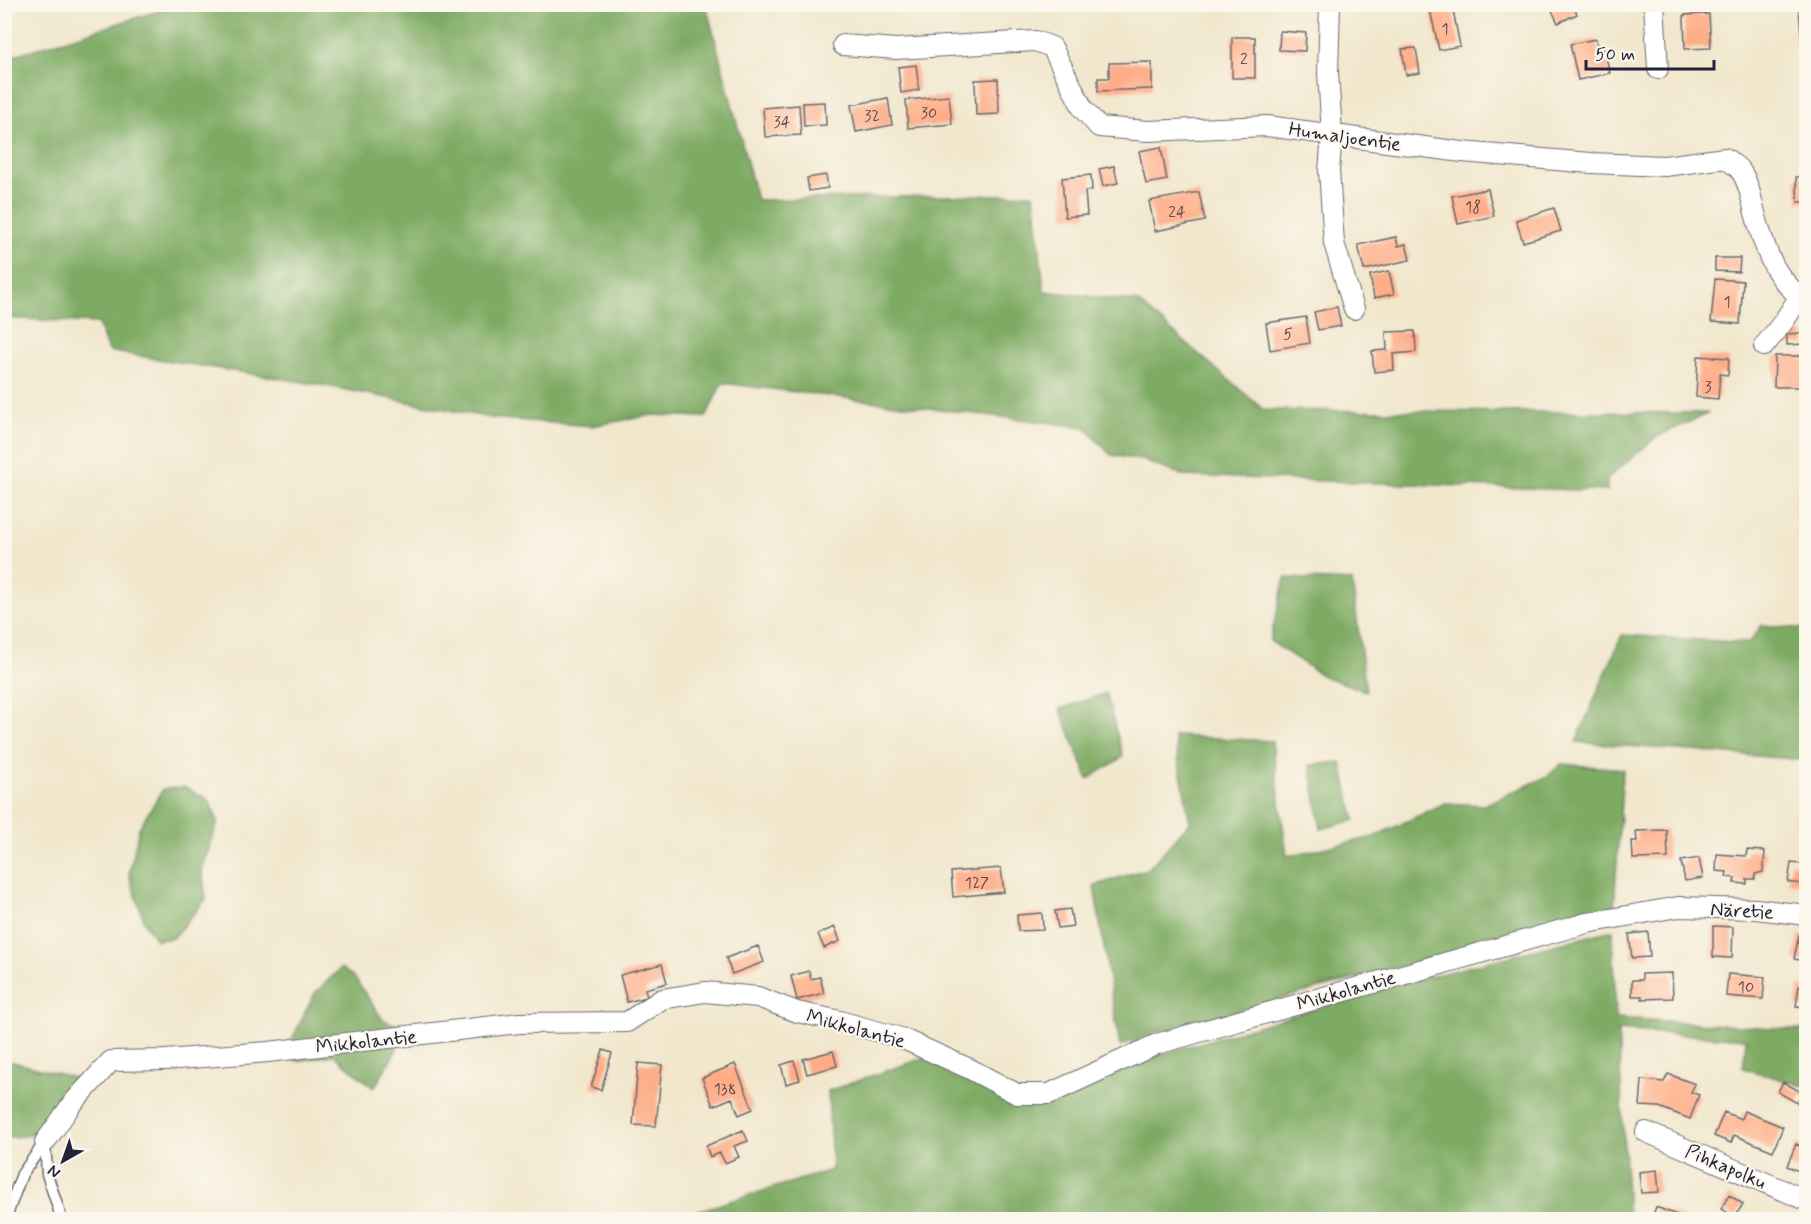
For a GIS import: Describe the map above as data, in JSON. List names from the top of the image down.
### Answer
{
  "streets": {
    "street": [
      "Humaljoentie",
      "Näretie",
      "Mikkolantie",
      "Pihkapolku"
    ]
  },
  "crossings": [
    ["Näretie", "Mikkolantie"]
  ],
  "house_numbers": [
    "1",
    "2",
    "30",
    "32",
    "34",
    "18",
    "24",
    "1",
    "5",
    "3",
    "127",
    "10",
    "138"
  ],
  "scale_bar": "50 m",
  "north": "bottom left"
}
